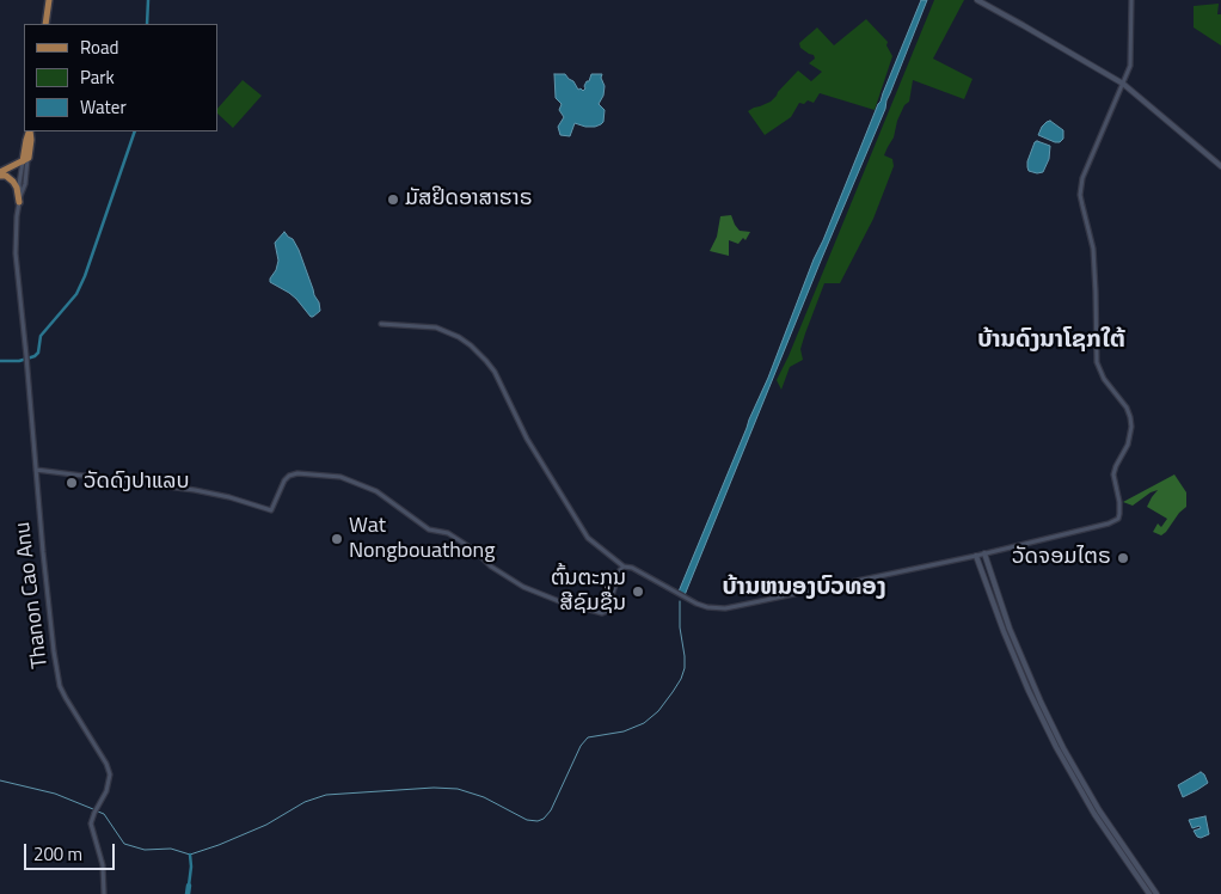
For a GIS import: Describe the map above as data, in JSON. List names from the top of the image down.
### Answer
{
  "streets": {
    "street": ["Thanon Cao Anu"]
  },
  "districts": ["ບ້ານດົງນາໂຊກໃຕ້", "ບ້ານຫນອງບົວທອງ"],
  "places": [
    "ມັສຢິດອາສາຮາຣ",
    "ວັດດົງປາແລບ",
    "Wat Nongbouathong",
    "ວັດຈອມໄຕຣ",
    "ຕົ້ນຕະກູນ ສີຊົມຊື່ນ"
  ],
  "legend": ["Road", "Park", "Water"],
  "scale_bar": "200 m"
}
